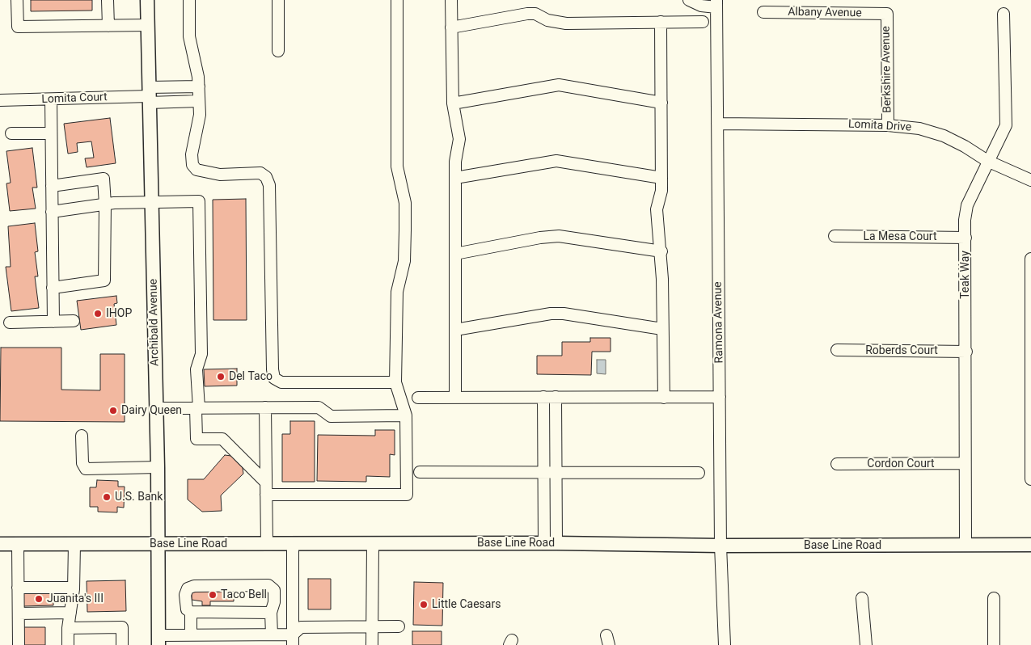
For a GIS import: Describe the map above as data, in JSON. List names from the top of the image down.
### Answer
{
  "streets": {
    "main road": ["Archibald Avenue", "Base Line Road"],
    "street": [
      "Albany Avenue",
      "Berkshire Avenue",
      "Lomita Court",
      "Lomita Drive",
      "La Mesa Court",
      "Teak Way",
      "Ramona Avenue",
      "Roberds Court",
      "Cordon Court"
    ]
  },
  "crossings": [
    ["Albany Avenue", "Berkshire Avenue"],
    ["Berkshire Avenue", "Lomita Drive"],
    ["Lomita Court", "Archibald Avenue"],
    ["Lomita Drive", "Teak Way"],
    ["Lomita Drive", "Ramona Avenue"],
    ["La Mesa Court", "Teak Way"],
    ["Teak Way", "Roberds Court"],
    ["Teak Way", "Cordon Court"],
    ["Teak Way", "Base Line Road"],
    ["Archibald Avenue", "Base Line Road"],
    ["Ramona Avenue", "Base Line Road"]
  ],
  "places": [
    "IHOP",
    "Del Taco",
    "Dairy Queen",
    "U.S. Bank",
    "Taco Bell",
    "Juanita's III",
    "Little Caesars"
  ]
}
